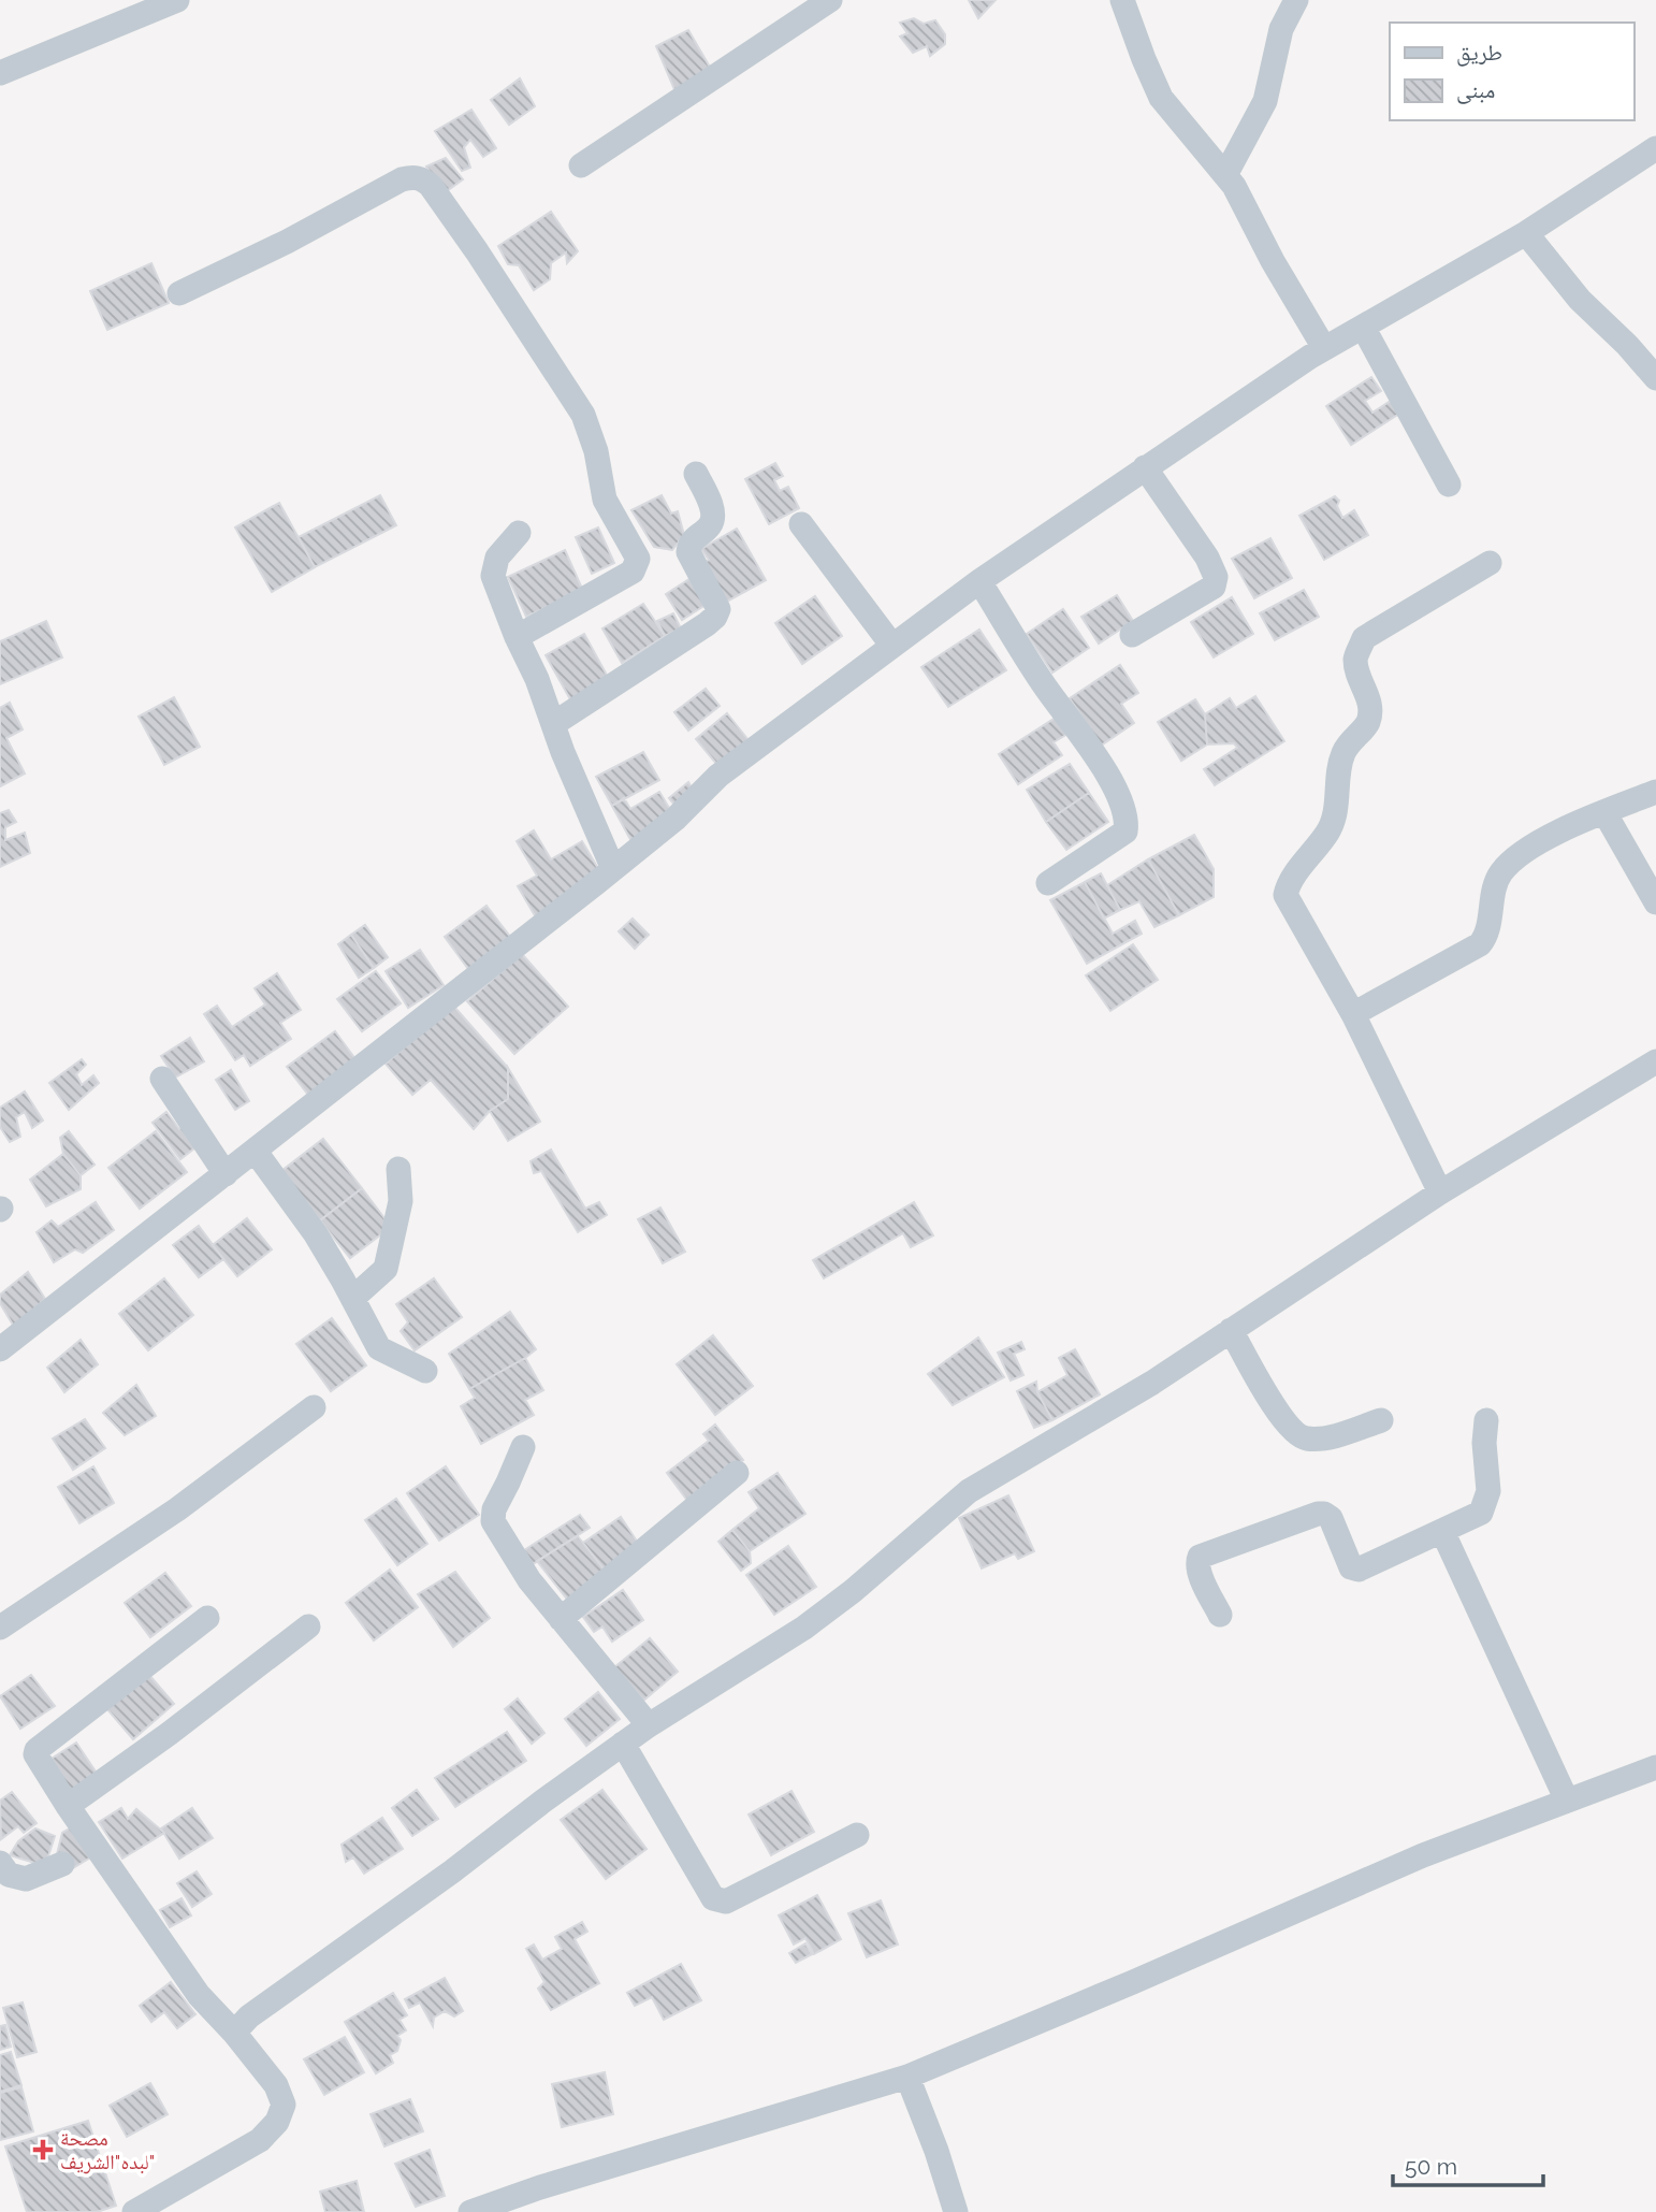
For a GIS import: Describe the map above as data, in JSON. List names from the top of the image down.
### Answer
{
  "places": {
    "health": ["مصحة لبده\"الشريف\""]
  },
  "legend": ["طريق", "مبنى"],
  "scale_bar": "50 m"
}
